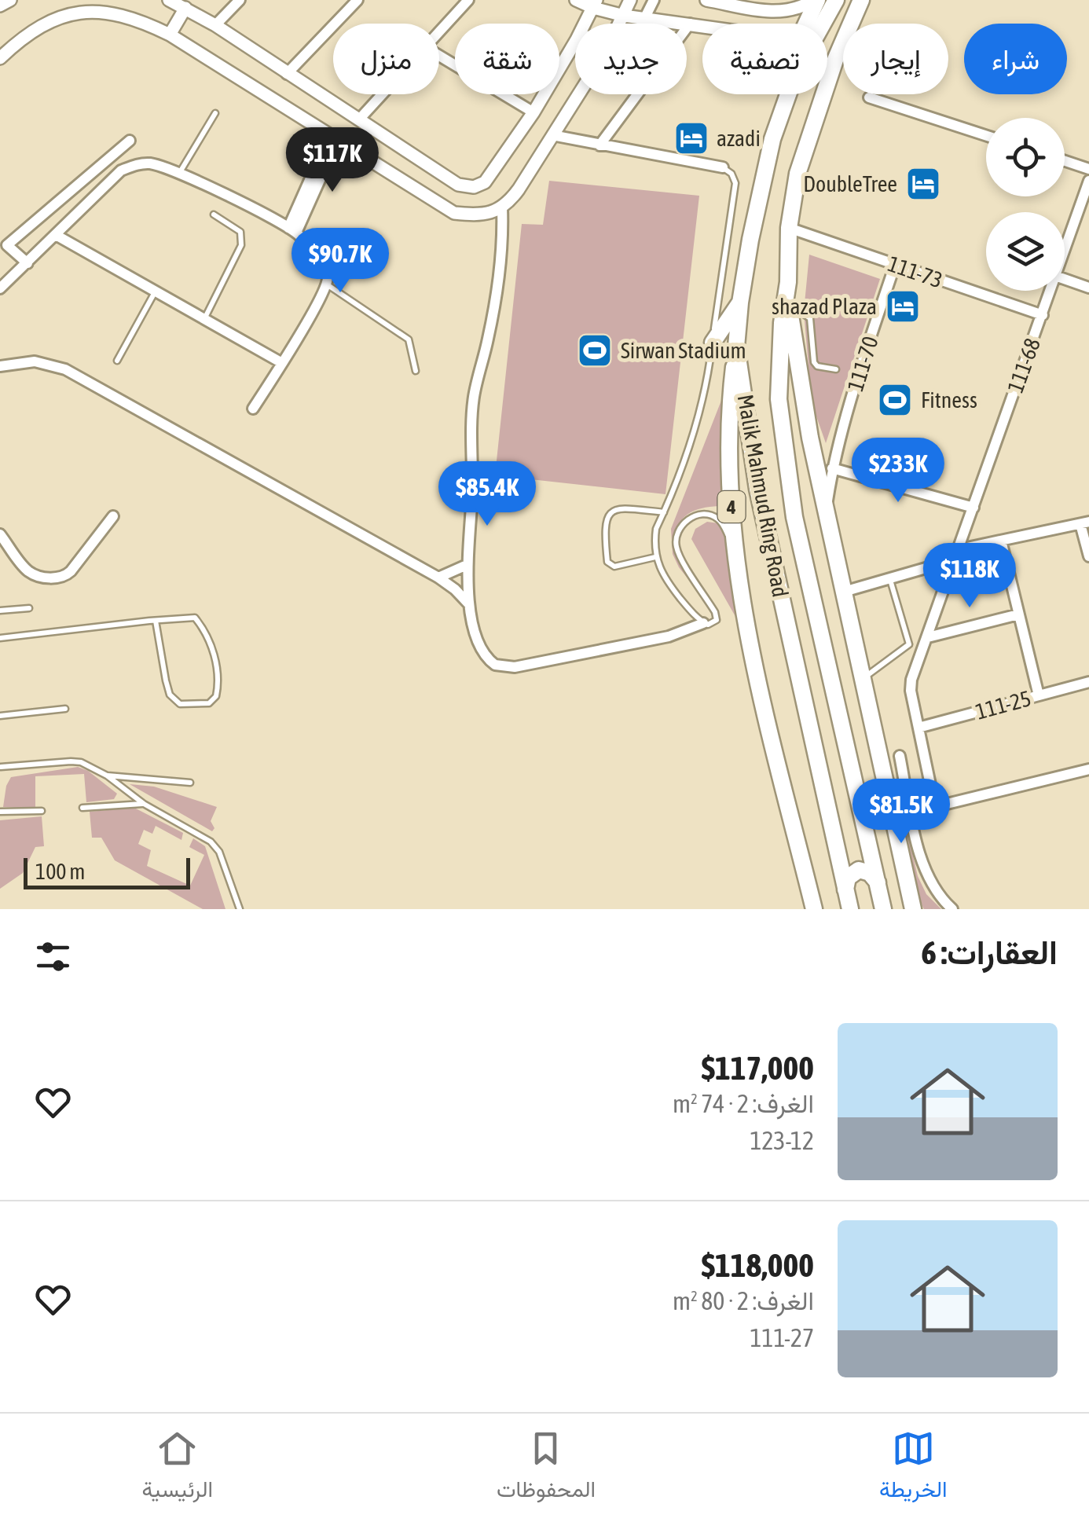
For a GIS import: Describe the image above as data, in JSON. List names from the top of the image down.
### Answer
{
  "streets": {
    "main road": ["Malik Mahmud Ring Road", "4"],
    "street": [
      "111-73",
      "111-70",
      "111-68",
      "111-25"
    ]
  },
  "crossings": [
    ["111-73", "111-70"],
    ["111-73", "111-68"],
    ["111-73", "Malik Mahmud Ring Road"],
    ["111-68", "111-25"],
    ["Malik Mahmud Ring Road", "4"]
  ],
  "places": {
    "hotel": ["azadi", "DoubleTree", "shazad Plaza"],
    "sports": ["Sirwan Stadium", "Fitness"]
  },
  "scale_bar": "100 m",
  "page": {
    "chip": [
      "شراء",
      "إيجار",
      "تصفية",
      "جديد",
      "شقة",
      "منزل"
    ],
    "price": [
      "$117K",
      "$90.7K",
      "$233K",
      "$85.4K",
      "$118K",
      "$81.5K"
    ],
    "scale": "100 m",
    "heading": "العقارات: 6",
    "list": [
      {
        "name": "$117,000",
        "note": "الغرف: 2 · 74 m² · 123-12"
      },
      {
        "name": "$118,000",
        "note": "الغرف: 2 · 80 m² · 111-27"
      }
    ],
    "tabs": ["الخريطة", "المحفوظات", "الرئيسية"]
  }
}
